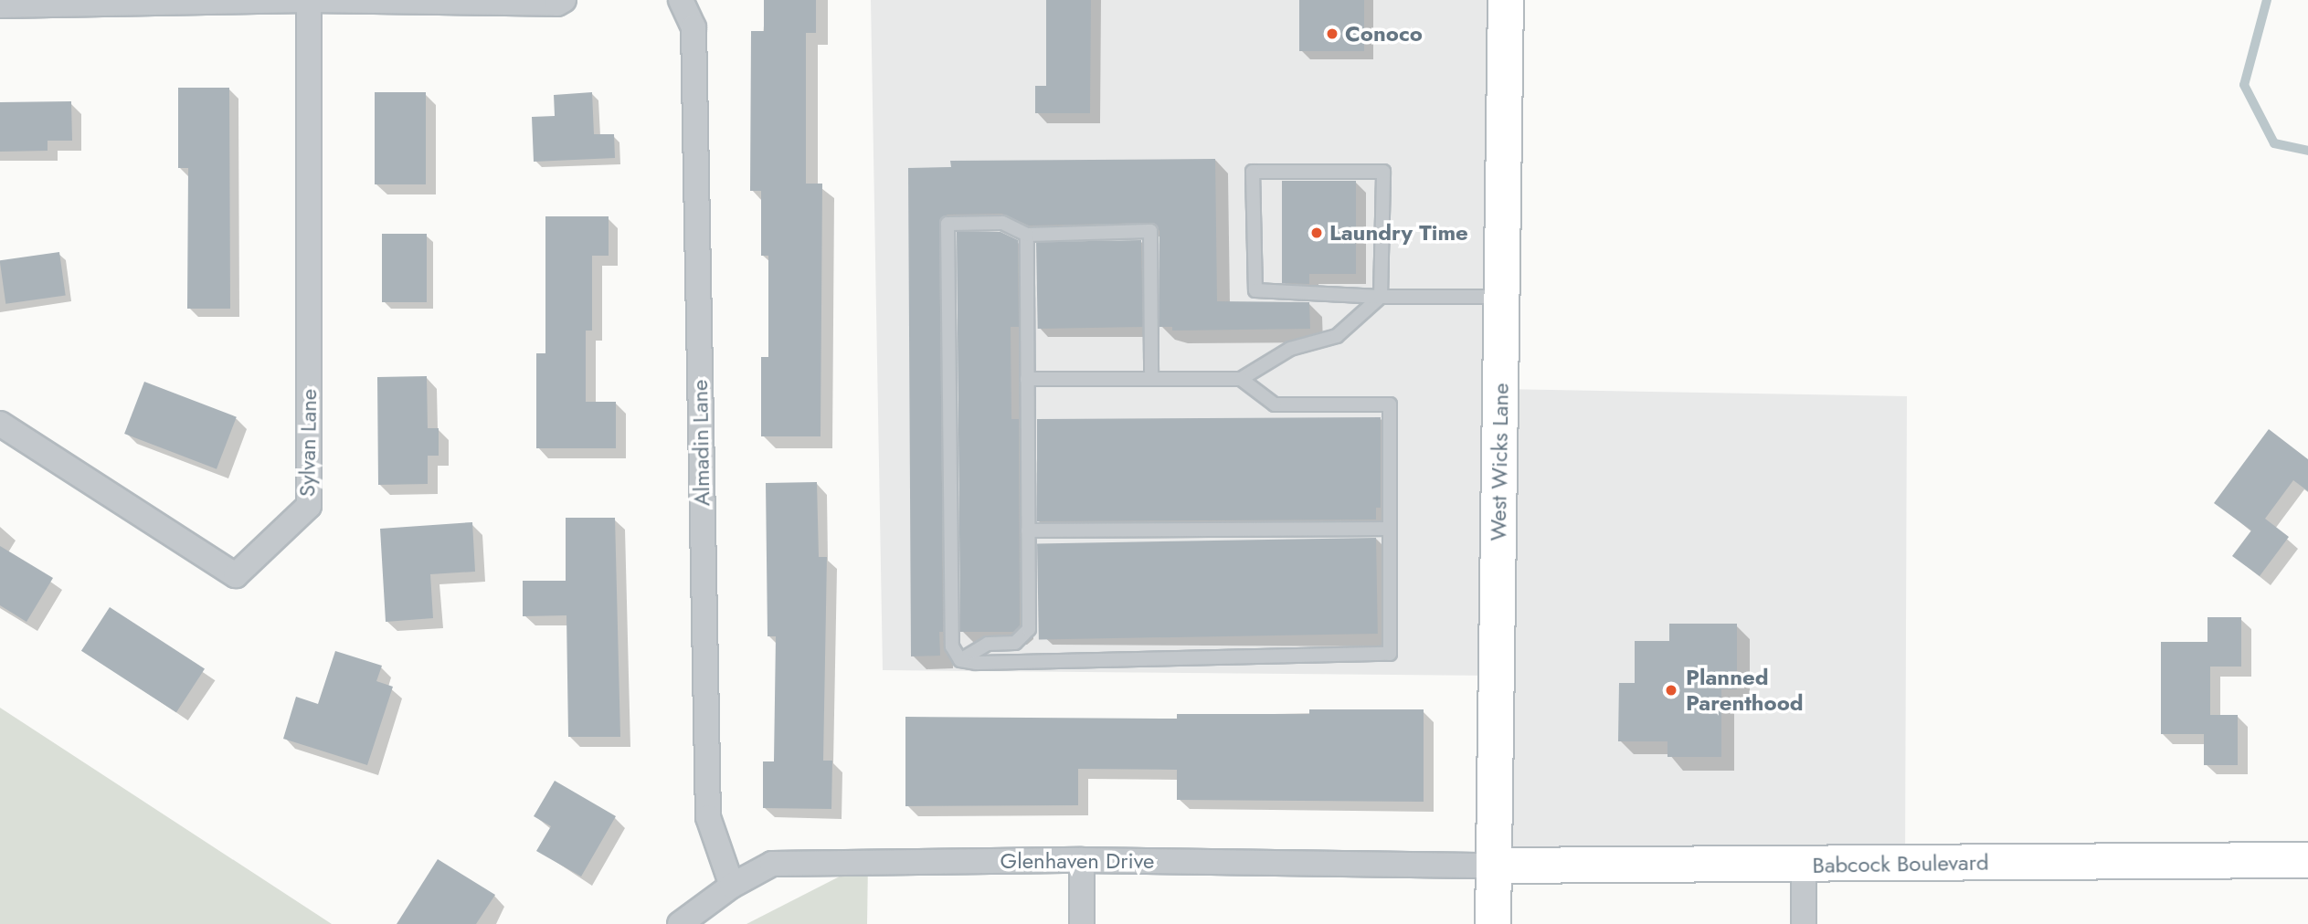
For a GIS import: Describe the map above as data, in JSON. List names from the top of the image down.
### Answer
{
  "streets": {
    "main road": ["West Wicks Lane", "Babcock Boulevard"],
    "street": ["Sylvan Lane", "Almadin Lane", "Glenhaven Drive"]
  },
  "crossings": [
    ["Almadin Lane", "Glenhaven Drive"],
    ["West Wicks Lane", "Glenhaven Drive"],
    ["West Wicks Lane", "Babcock Boulevard"],
    ["Glenhaven Drive", "Babcock Boulevard"]
  ],
  "places": ["Conoco", "Laundry Time", "Planned Parenthood"]
}
